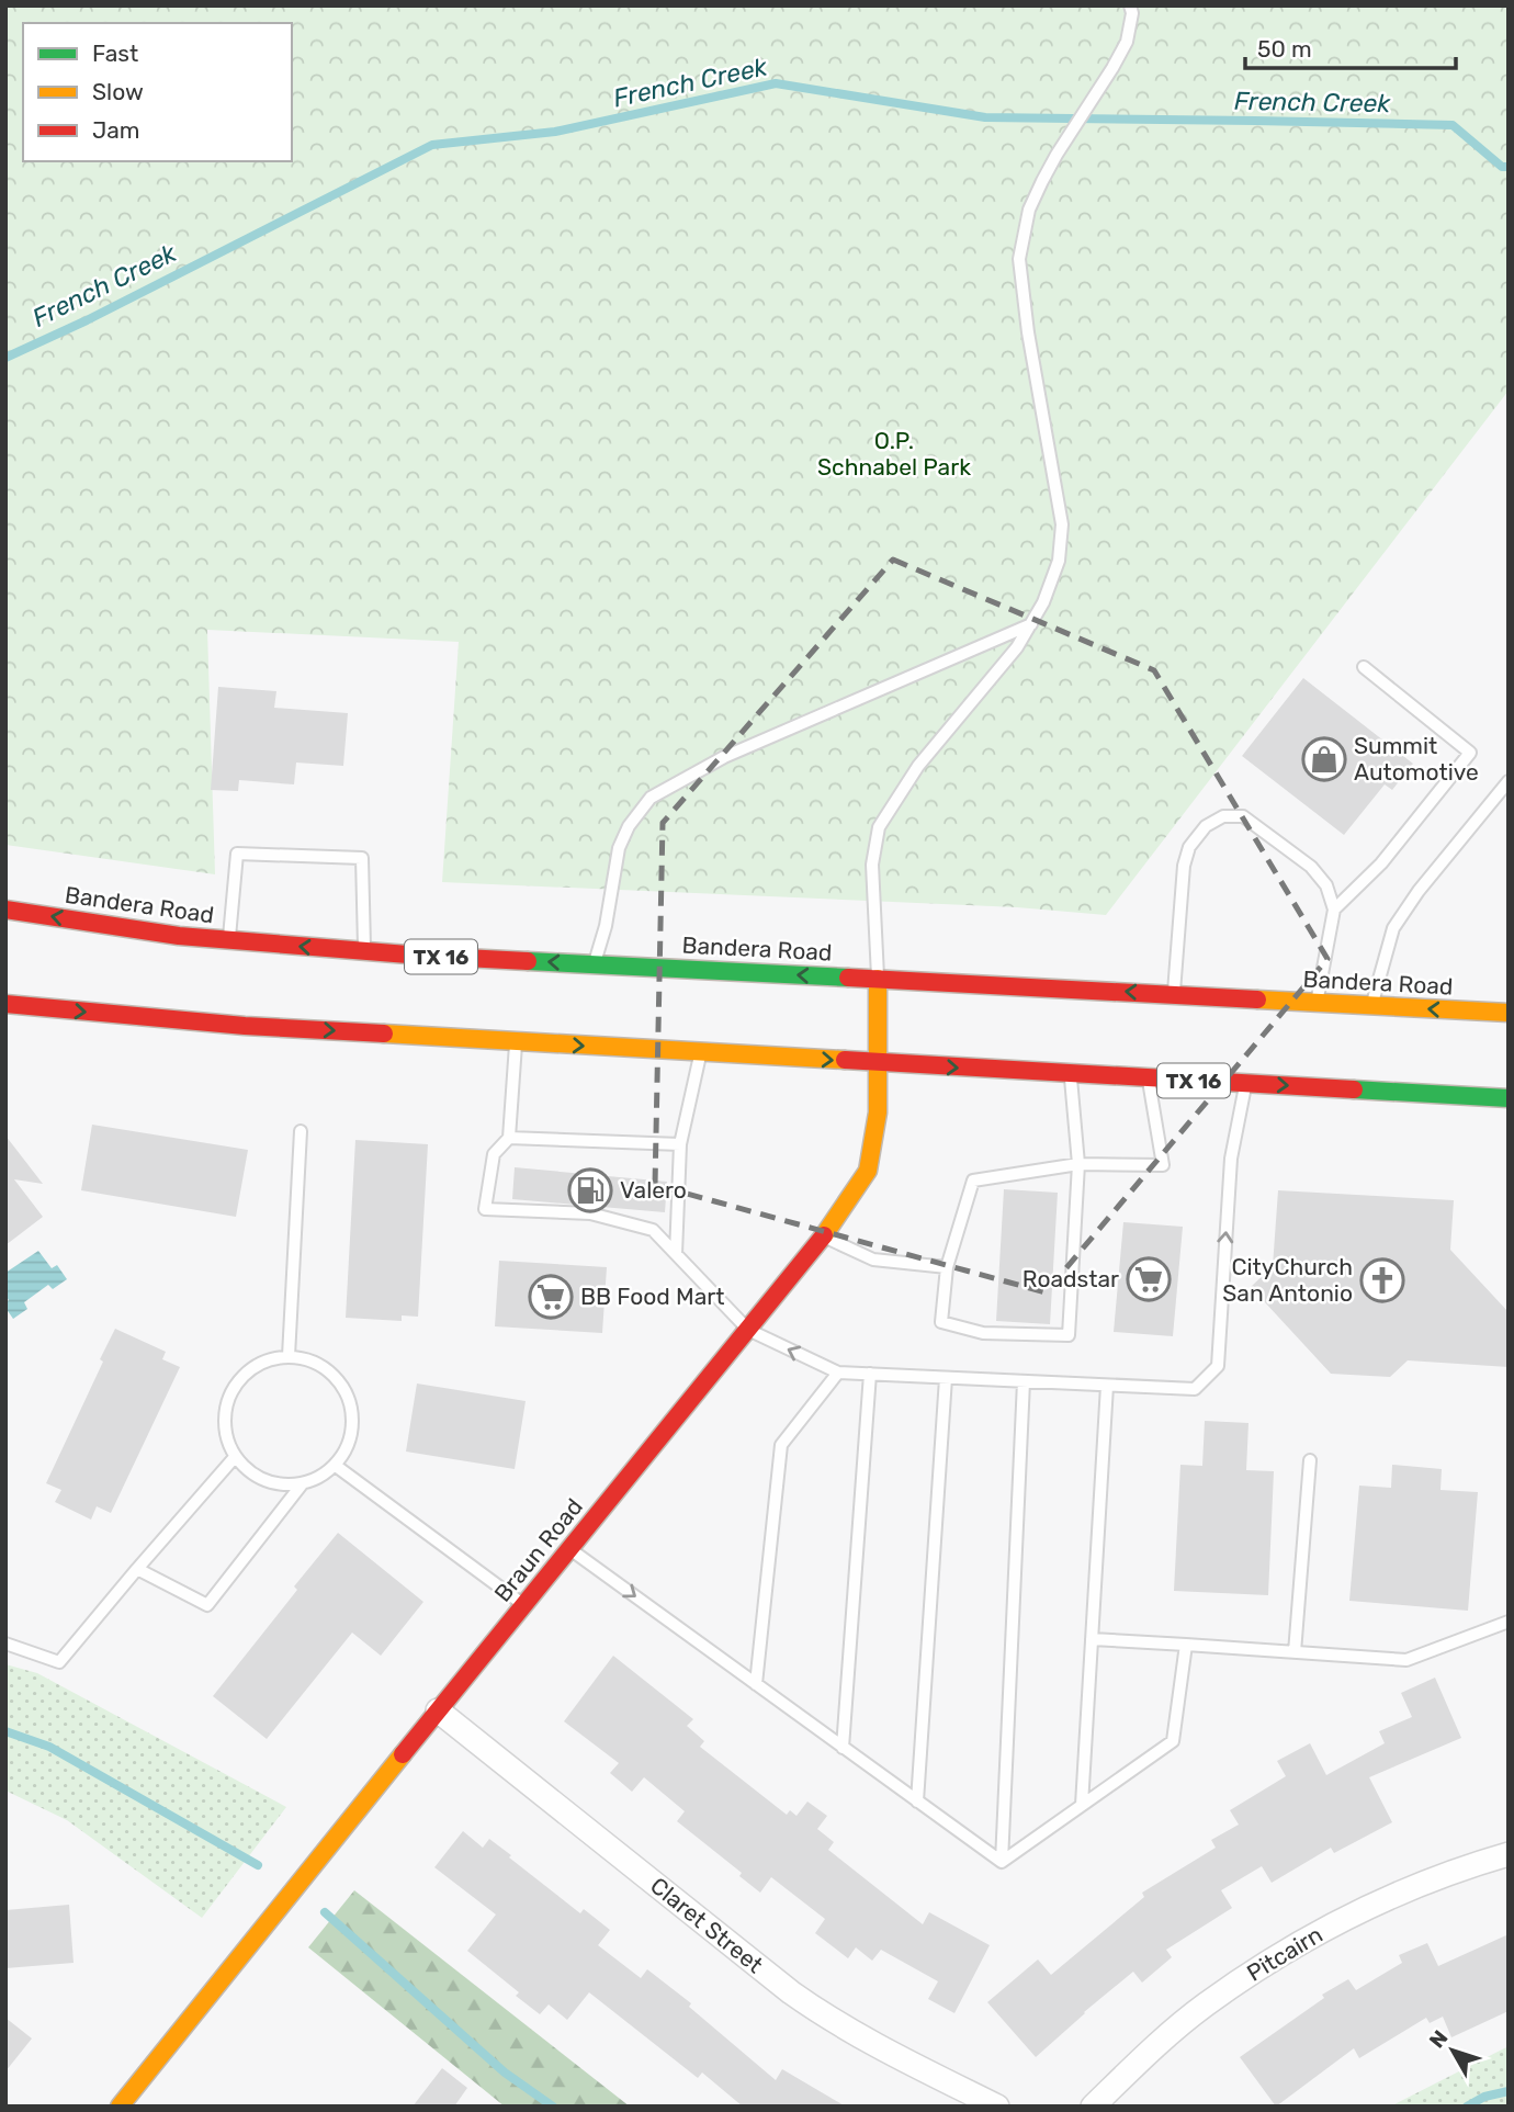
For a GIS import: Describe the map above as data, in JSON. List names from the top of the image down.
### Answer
{
  "streets": {
    "main road": ["Bandera Road", "TX 16", "Braun Road"],
    "street": ["Claret Street", "Pitcairn"]
  },
  "crossings": [
    ["Bandera Road", "Braun Road"],
    ["TX 16", "Braun Road"],
    ["Braun Road", "Claret Street"]
  ],
  "water": ["French Creek"],
  "parks": ["O.P. Schnabel Park"],
  "places": {
    "shop": ["Summit Automotive"],
    "fuel station": ["Valero"],
    "supermarket": ["Roadstar", "BB Food Mart"],
    "church": ["CityChurch San Antonio"]
  },
  "legend": ["Fast", "Slow", "Jam"],
  "scale_bar": "50 m",
  "north": "top left"
}
